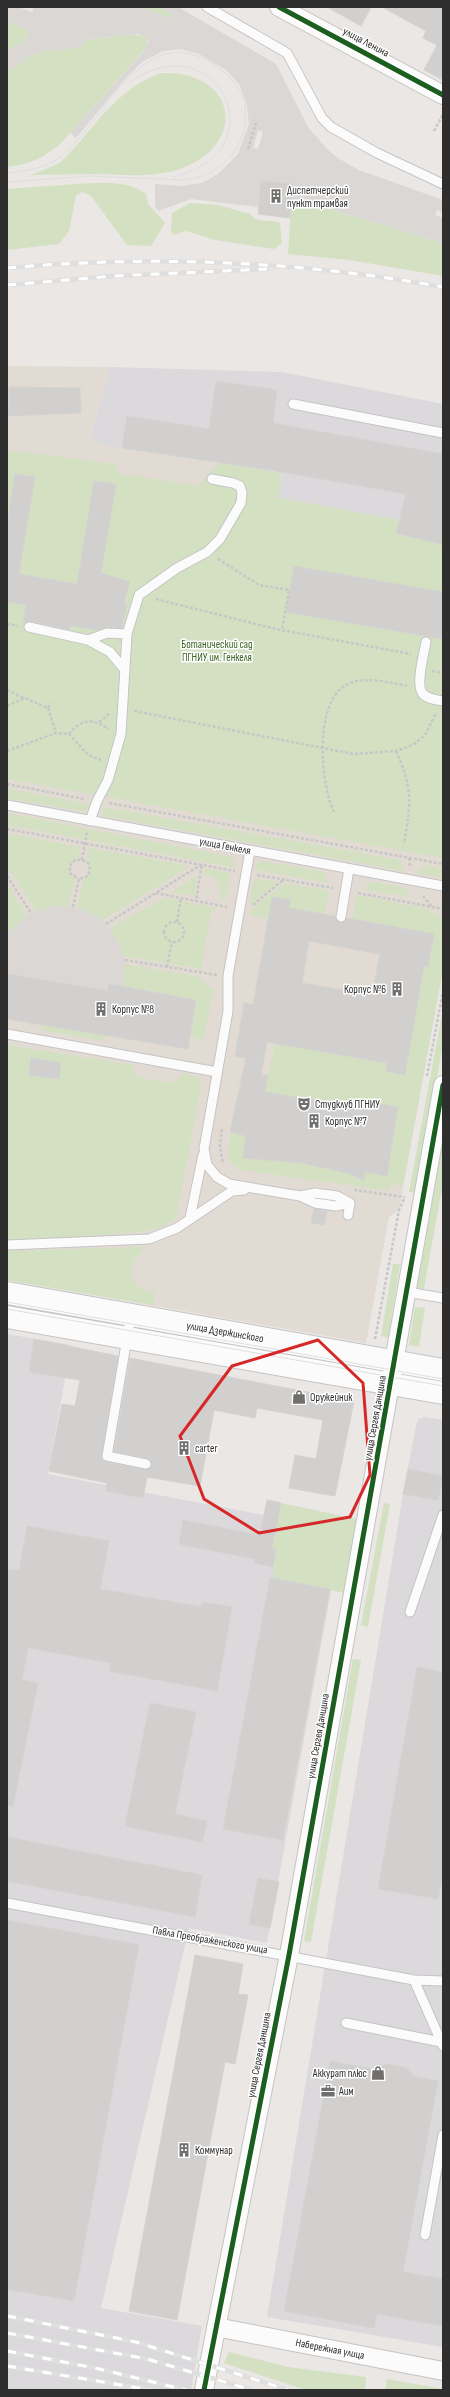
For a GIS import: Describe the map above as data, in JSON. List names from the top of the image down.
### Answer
{
  "streets": {
    "main road": ["улица Дзержинского"],
    "street": ["улица Ленина", "улица Сергея Данщина", "Набережная улица"],
    "lane": ["улица Генкеля", "Павла Преображенского улица"]
  },
  "crossings": [
    ["улица Дзержинского", "улица Сергея Данщина"],
    ["улица Сергея Данщина", "Павла Преображенского улица"],
    ["улица Сергея Данщина", "Набережная улица"]
  ],
  "parks": ["Ботанический сад ПГНИУ им. Генкеля"],
  "places": {
    "building": [
      "Диспетчерский пункт трамвая",
      "Корпус №6",
      "Корпус №8",
      "Корпус №7",
      "carter",
      "Коммунар"
    ],
    "theatre": ["Студклуб ПГНИУ"],
    "shop": ["Оружейник", "Аккурат плюс"],
    "office": ["Аим"]
  }
}
